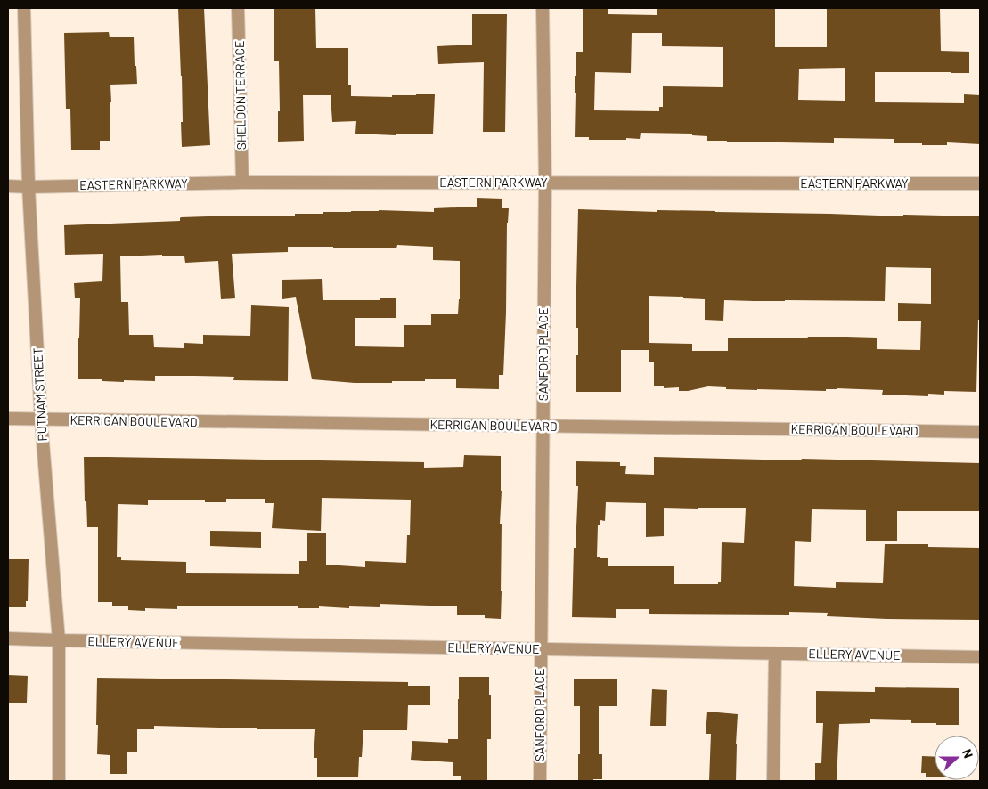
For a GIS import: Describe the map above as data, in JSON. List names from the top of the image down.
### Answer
{
  "streets": {
    "street": [
      "SHELDON TERRACE",
      "EASTERN PARKWAY",
      "SANFORD PLACE",
      "PUTNAM STREET",
      "KERRIGAN BOULEVARD",
      "ELLERY AVENUE"
    ]
  },
  "crossings": [
    ["SHELDON TERRACE", "EASTERN PARKWAY"],
    ["EASTERN PARKWAY", "SANFORD PLACE"],
    ["EASTERN PARKWAY", "PUTNAM STREET"],
    ["SANFORD PLACE", "KERRIGAN BOULEVARD"],
    ["SANFORD PLACE", "ELLERY AVENUE"],
    ["PUTNAM STREET", "KERRIGAN BOULEVARD"],
    ["PUTNAM STREET", "ELLERY AVENUE"]
  ],
  "north": "right"
}
